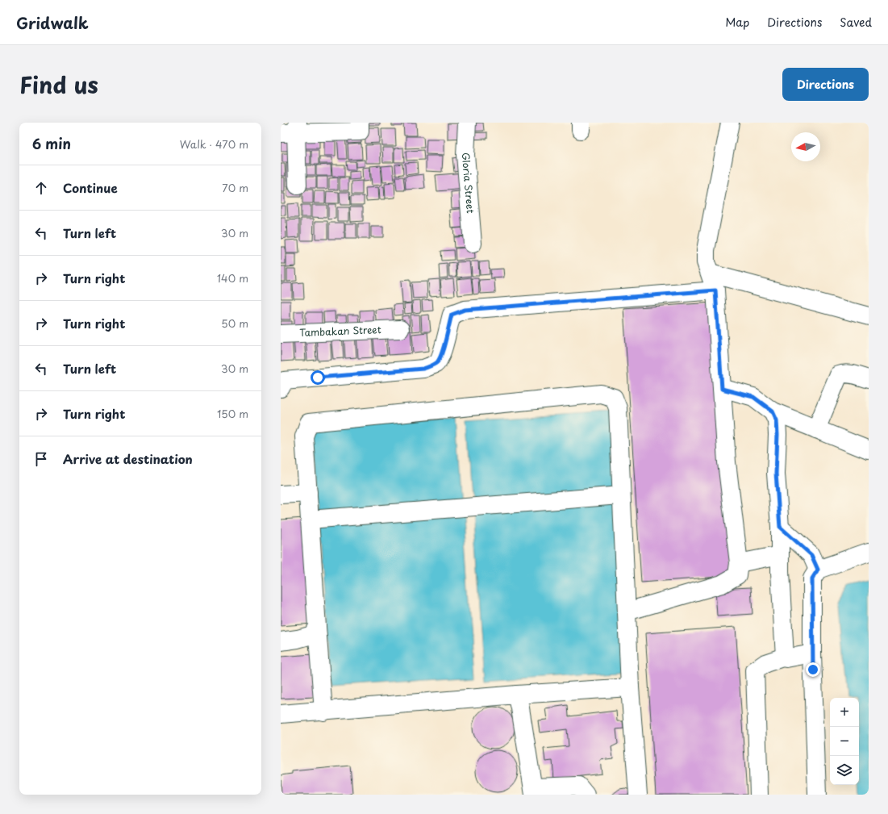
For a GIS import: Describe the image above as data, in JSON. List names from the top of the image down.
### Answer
{
  "streets": {
    "street": ["Gloria Street", "Tambakan Street"]
  },
  "north": "left",
  "page": {
    "header": "Gridwalk",
    "nav": ["Map", "Directions", "Saved"],
    "title": "Find us",
    "buttons": "Directions",
    "heading": ["6 min", "Walk · 470 m"],
    "list": [
      ["Continue", "70 m"],
      ["Turn left", "30 m"],
      ["Turn right", "140 m"],
      ["Turn right", "50 m"],
      ["Turn left", "30 m"],
      ["Turn right", "150 m"],
      "Arrive at destination"
    ],
    "map_buttons": ["+", "−"]
  }
}
